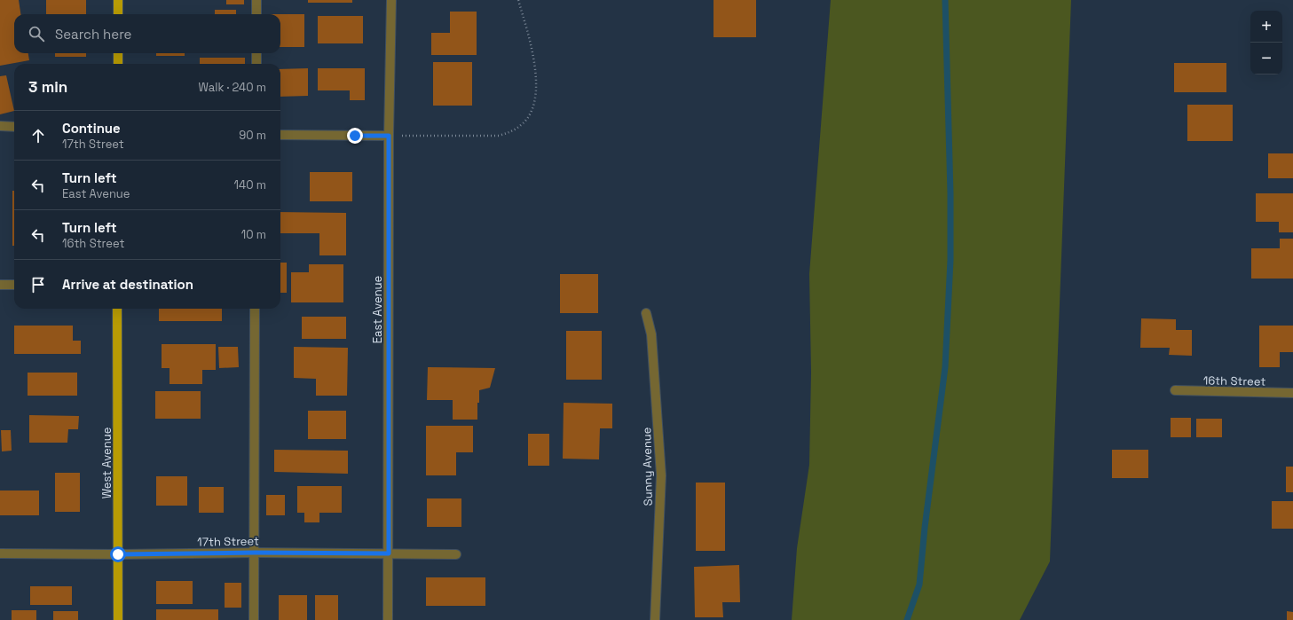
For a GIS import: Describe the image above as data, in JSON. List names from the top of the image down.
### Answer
{
  "streets": {
    "main road": ["West Avenue"],
    "street": [
      "East Avenue",
      "16th Street",
      "Sunny Avenue",
      "17th Street"
    ]
  },
  "crossings": [
    ["East Avenue", "17th Street"],
    ["West Avenue", "17th Street"]
  ],
  "page": {
    "map_buttons": ["+", "−"],
    "search": "Search here",
    "heading": ["3 min", "Walk · 240 m"],
    "list": [
      ["Continue", "17th Street", "90 m"],
      ["Turn left", "East Avenue", "140 m"],
      ["Turn left", "16th Street", "10 m"],
      "Arrive at destination"
    ]
  }
}
